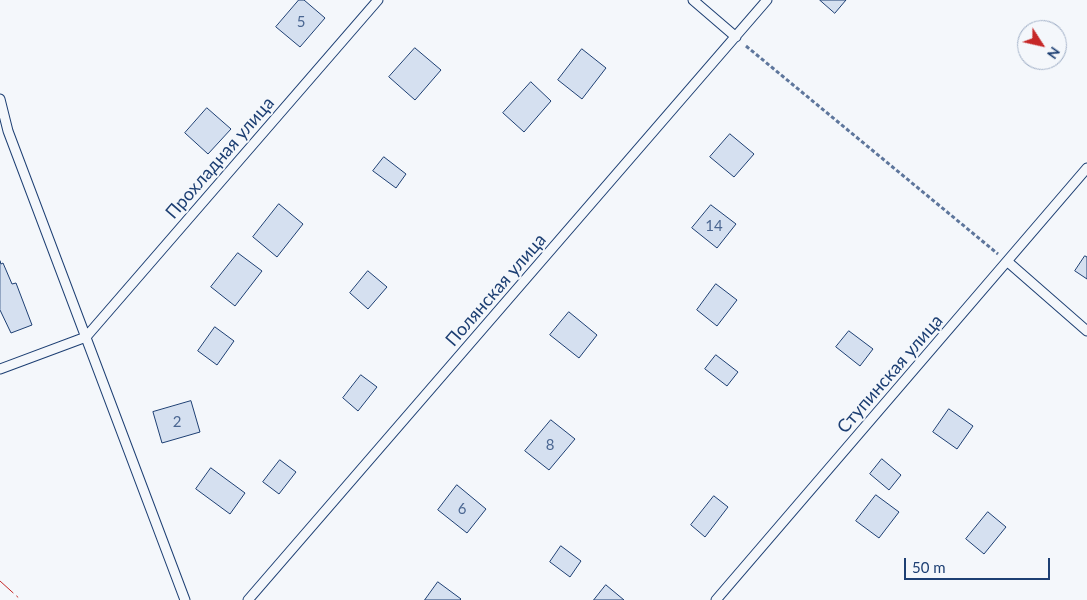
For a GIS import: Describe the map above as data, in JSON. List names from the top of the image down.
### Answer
{
  "streets": {
    "lane": ["Прохладная улица", "Полянская улица", "Ступинская улица"]
  },
  "house_numbers": [
    "5",
    "14",
    "2",
    "8",
    "6"
  ],
  "scale_bar": "50 m",
  "north": "bottom right"
}
